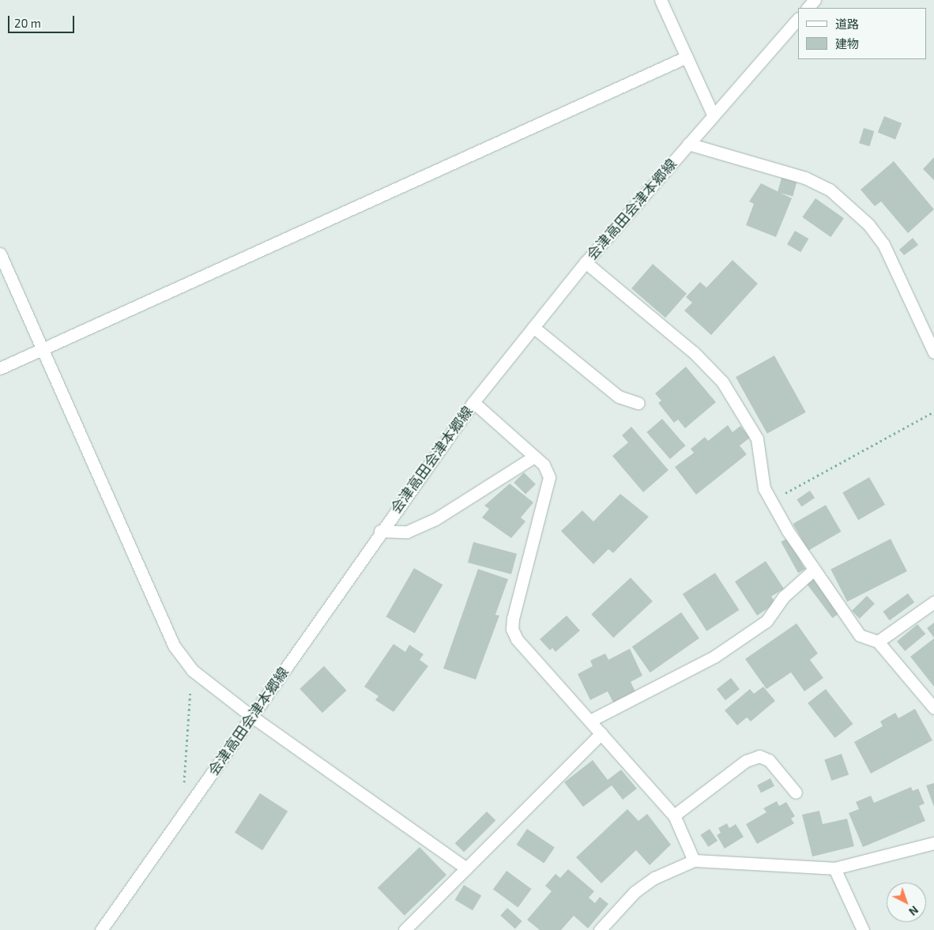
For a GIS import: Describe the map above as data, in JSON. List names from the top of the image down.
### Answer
{
  "streets": {
    "street": ["会津高田会津本郷線"]
  },
  "legend": ["道路", "建物"],
  "scale_bar": "20 m",
  "north": "bottom right"
}
